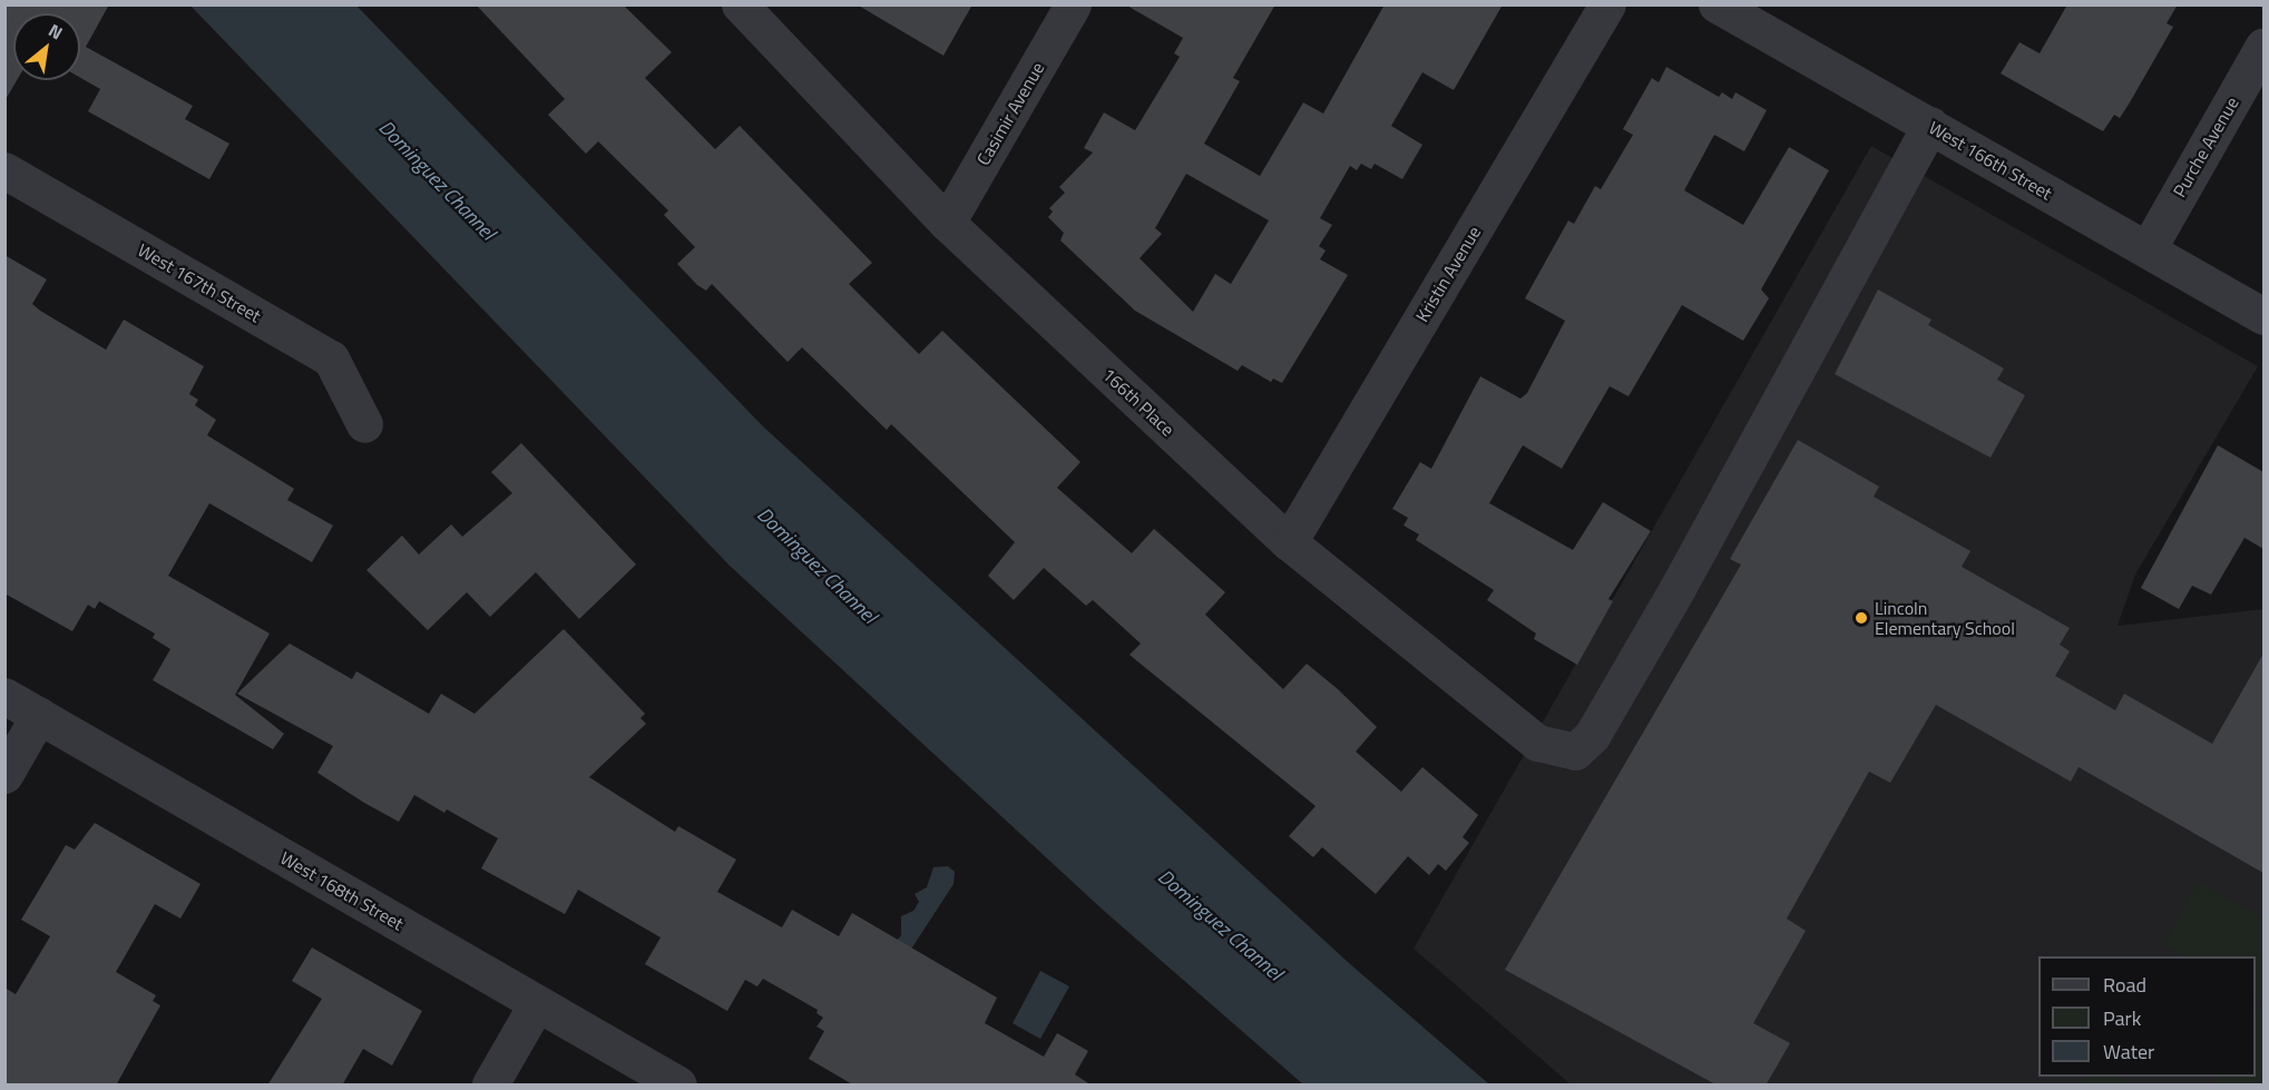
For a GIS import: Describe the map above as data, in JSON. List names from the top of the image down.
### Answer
{
  "streets": {
    "street": [
      "Casimir Avenue",
      "Purche Avenue",
      "West 166th Street",
      "Kristin Avenue",
      "West 167th Street",
      "166th Place",
      "West 168th Street"
    ]
  },
  "crossings": [
    ["Casimir Avenue", "166th Place"],
    ["Purche Avenue", "West 166th Street"],
    ["West 166th Street", "166th Place"],
    ["Kristin Avenue", "166th Place"]
  ],
  "water": ["Dominguez Channel"],
  "places": ["Lincoln Elementary School"],
  "legend": ["Road", "Park", "Water"],
  "north": "top right"
}
